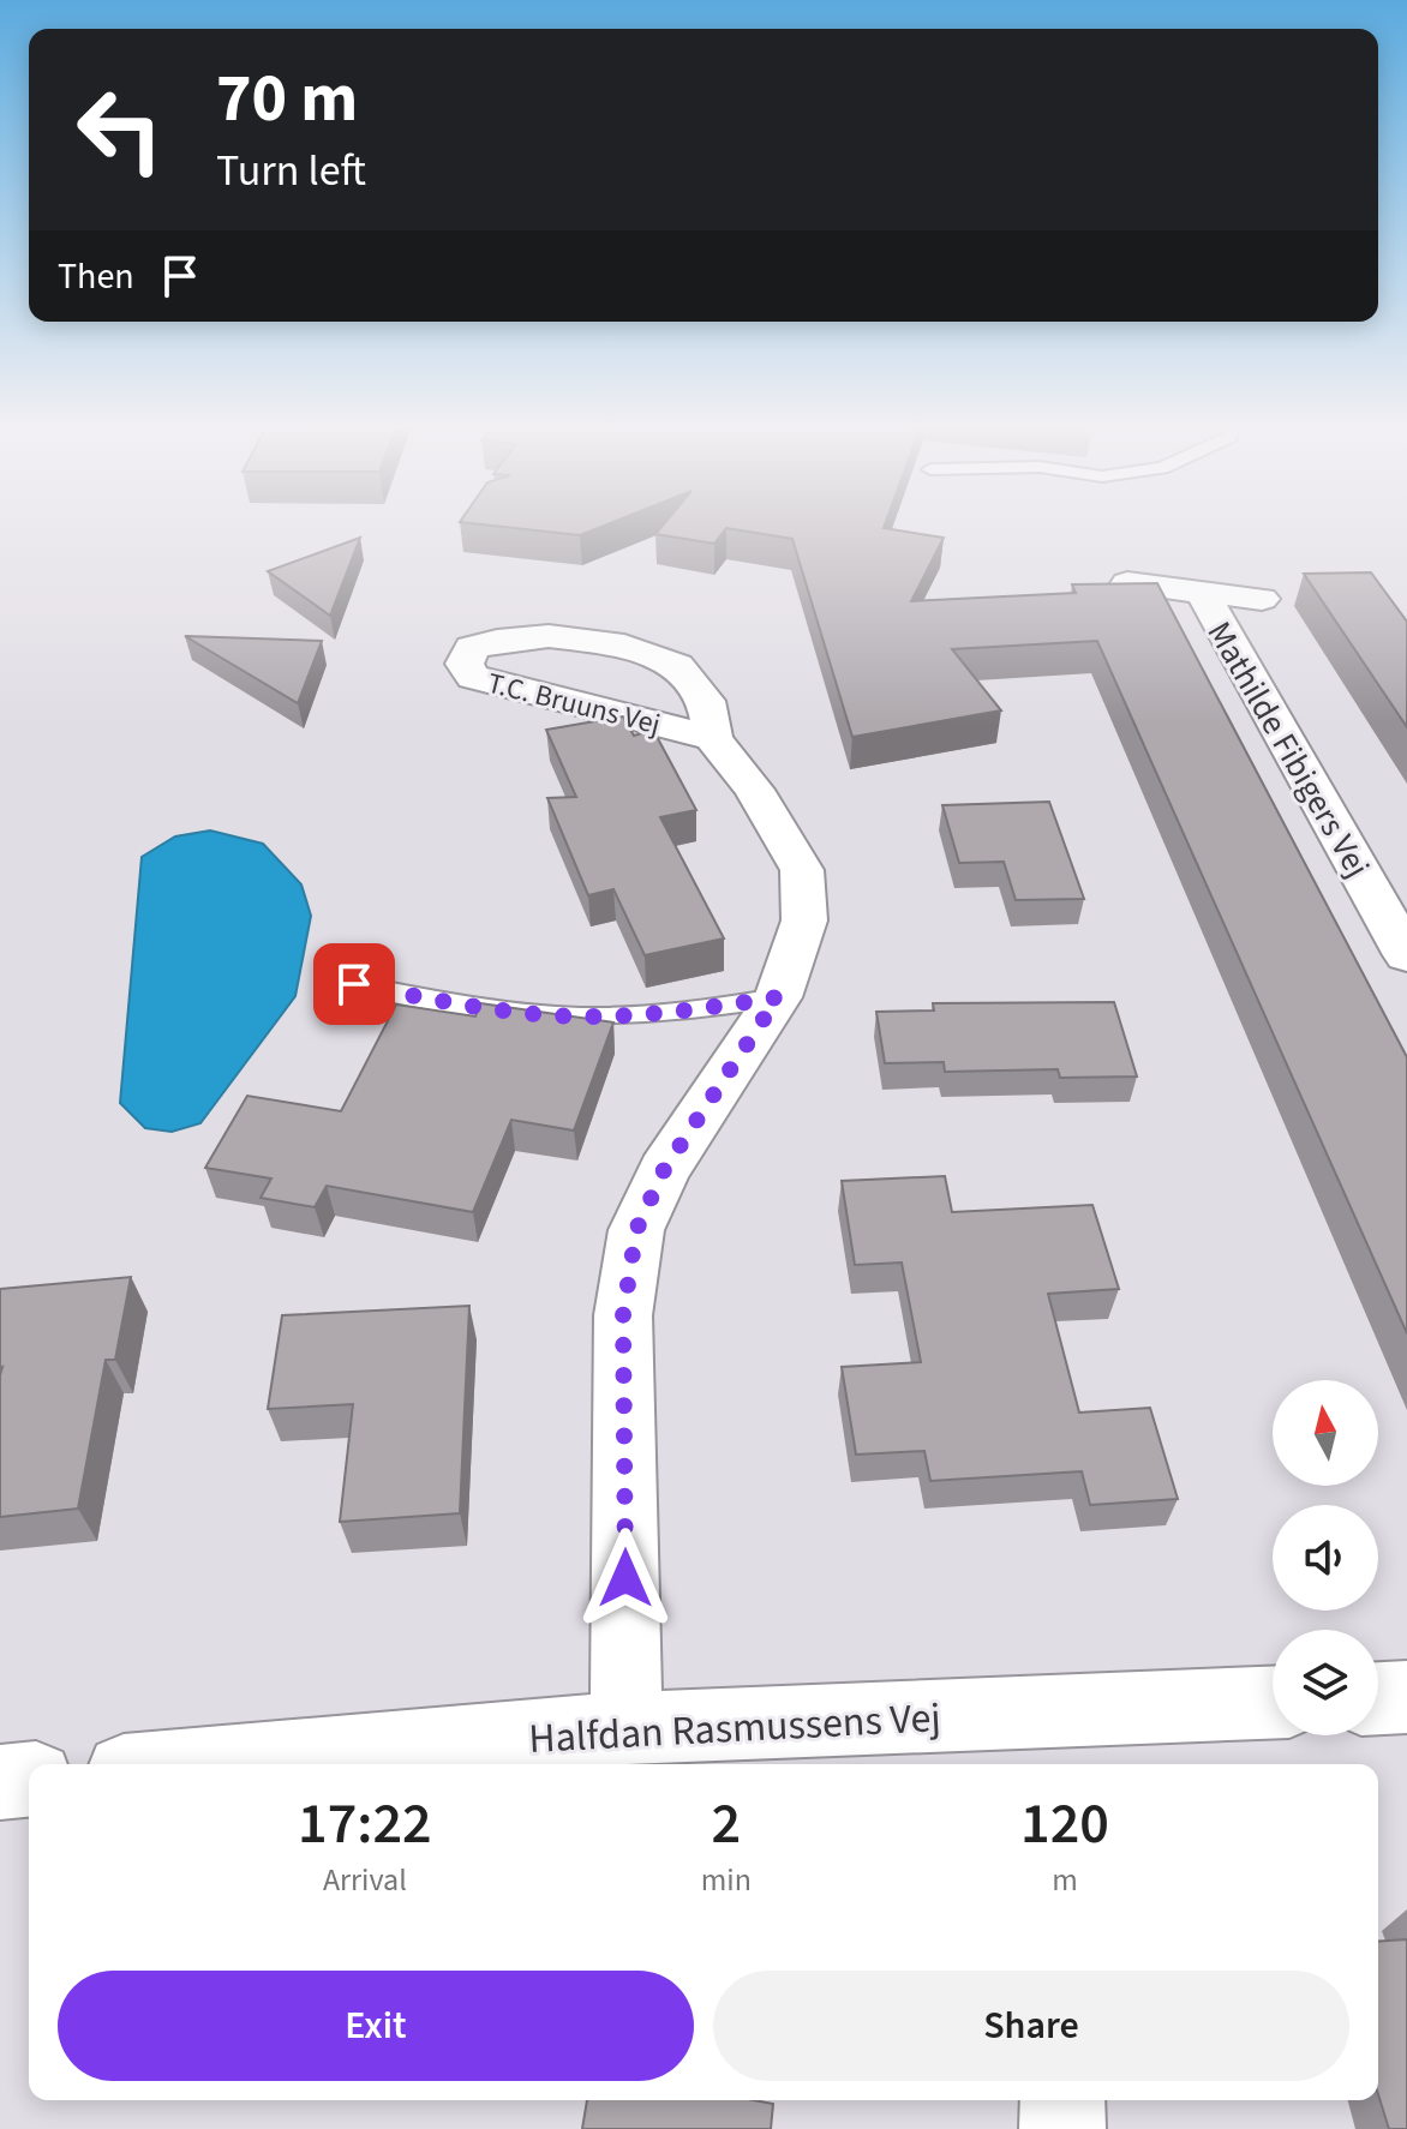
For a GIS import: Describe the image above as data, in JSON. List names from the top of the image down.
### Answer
{
  "streets": {
    "street": ["Mathilde Fibigers Vej", "Halfdan Rasmussens Vej"]
  },
  "north": "top",
  "page": {
    "turn": ["70 m", "Turn left"],
    "then": "Then",
    "eta": [
      "17:22",
      "Arrival",
      "2",
      "min",
      "120",
      "m"
    ],
    "buttons": ["Exit", "Share"]
  }
}
